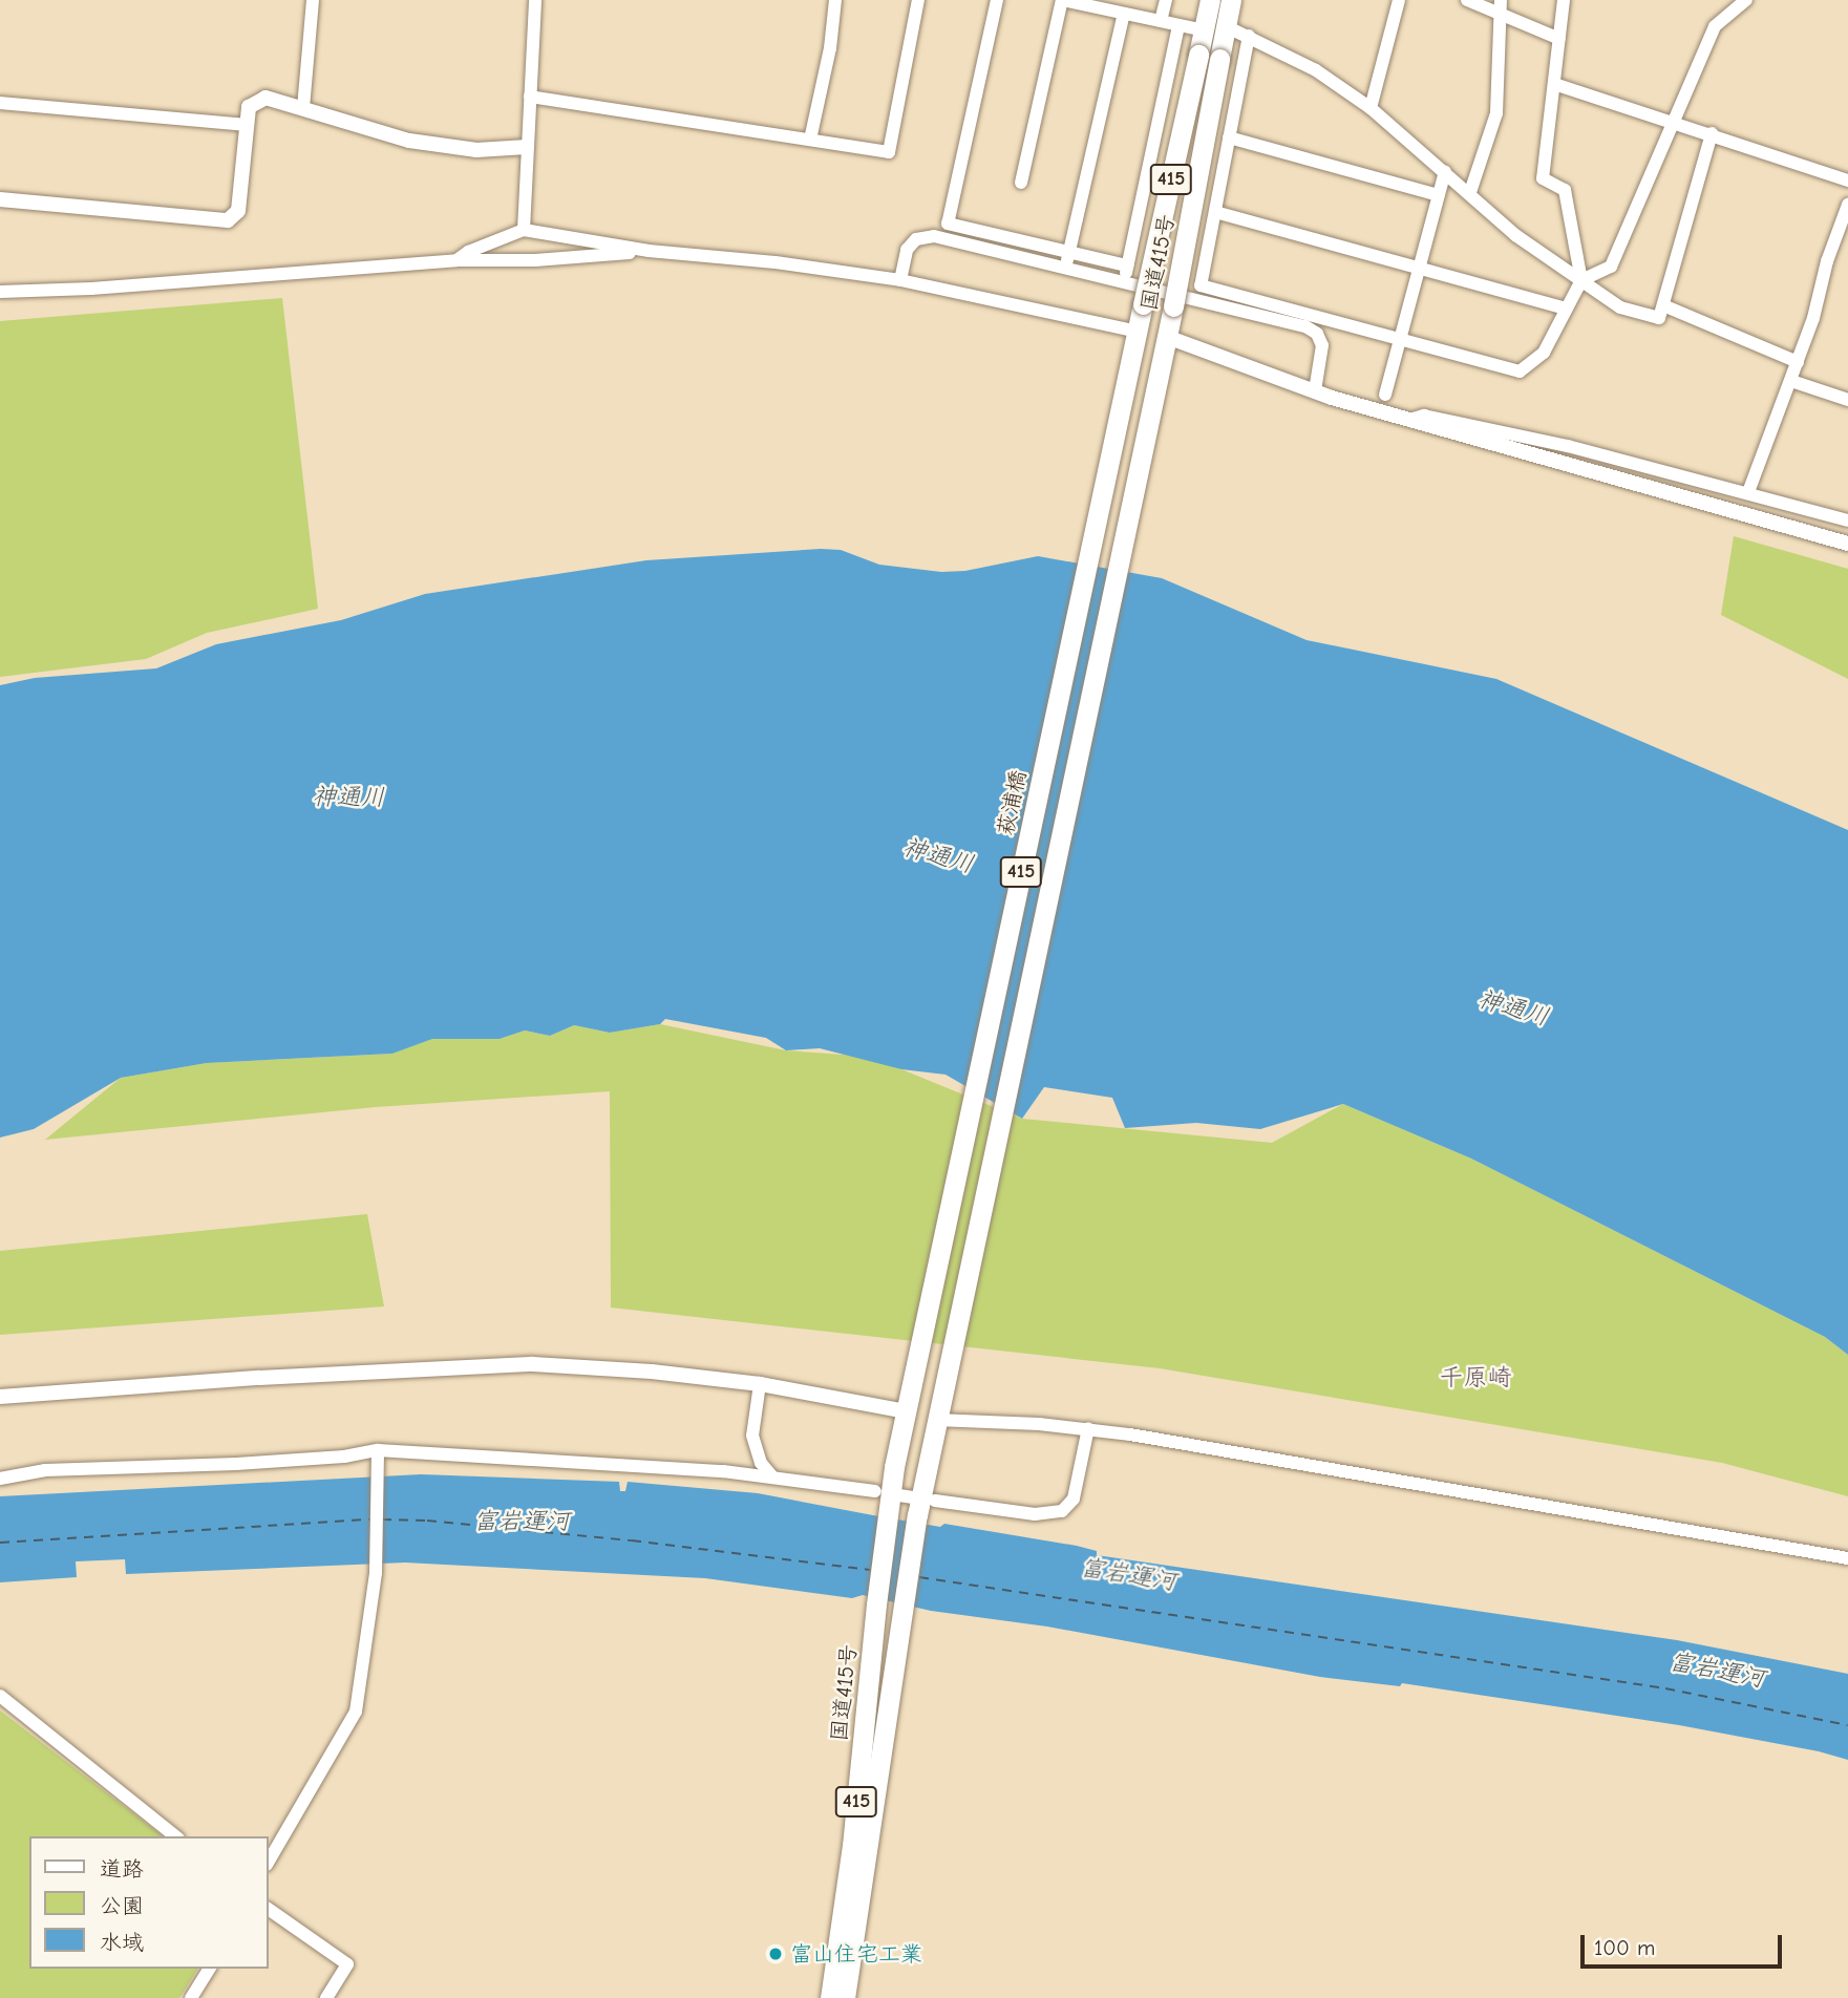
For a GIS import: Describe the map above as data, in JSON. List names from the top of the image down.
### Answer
{
  "streets": {
    "highway": ["415", "国道415号", "萩浦橋"]
  },
  "crossings": [
    ["国道415号", "萩浦橋"]
  ],
  "districts": ["千原崎"],
  "water": ["神通川", "富岩運河"],
  "places": ["富山住宅工業"],
  "legend": ["道路", "公園", "水域"],
  "scale_bar": "100 m"
}
